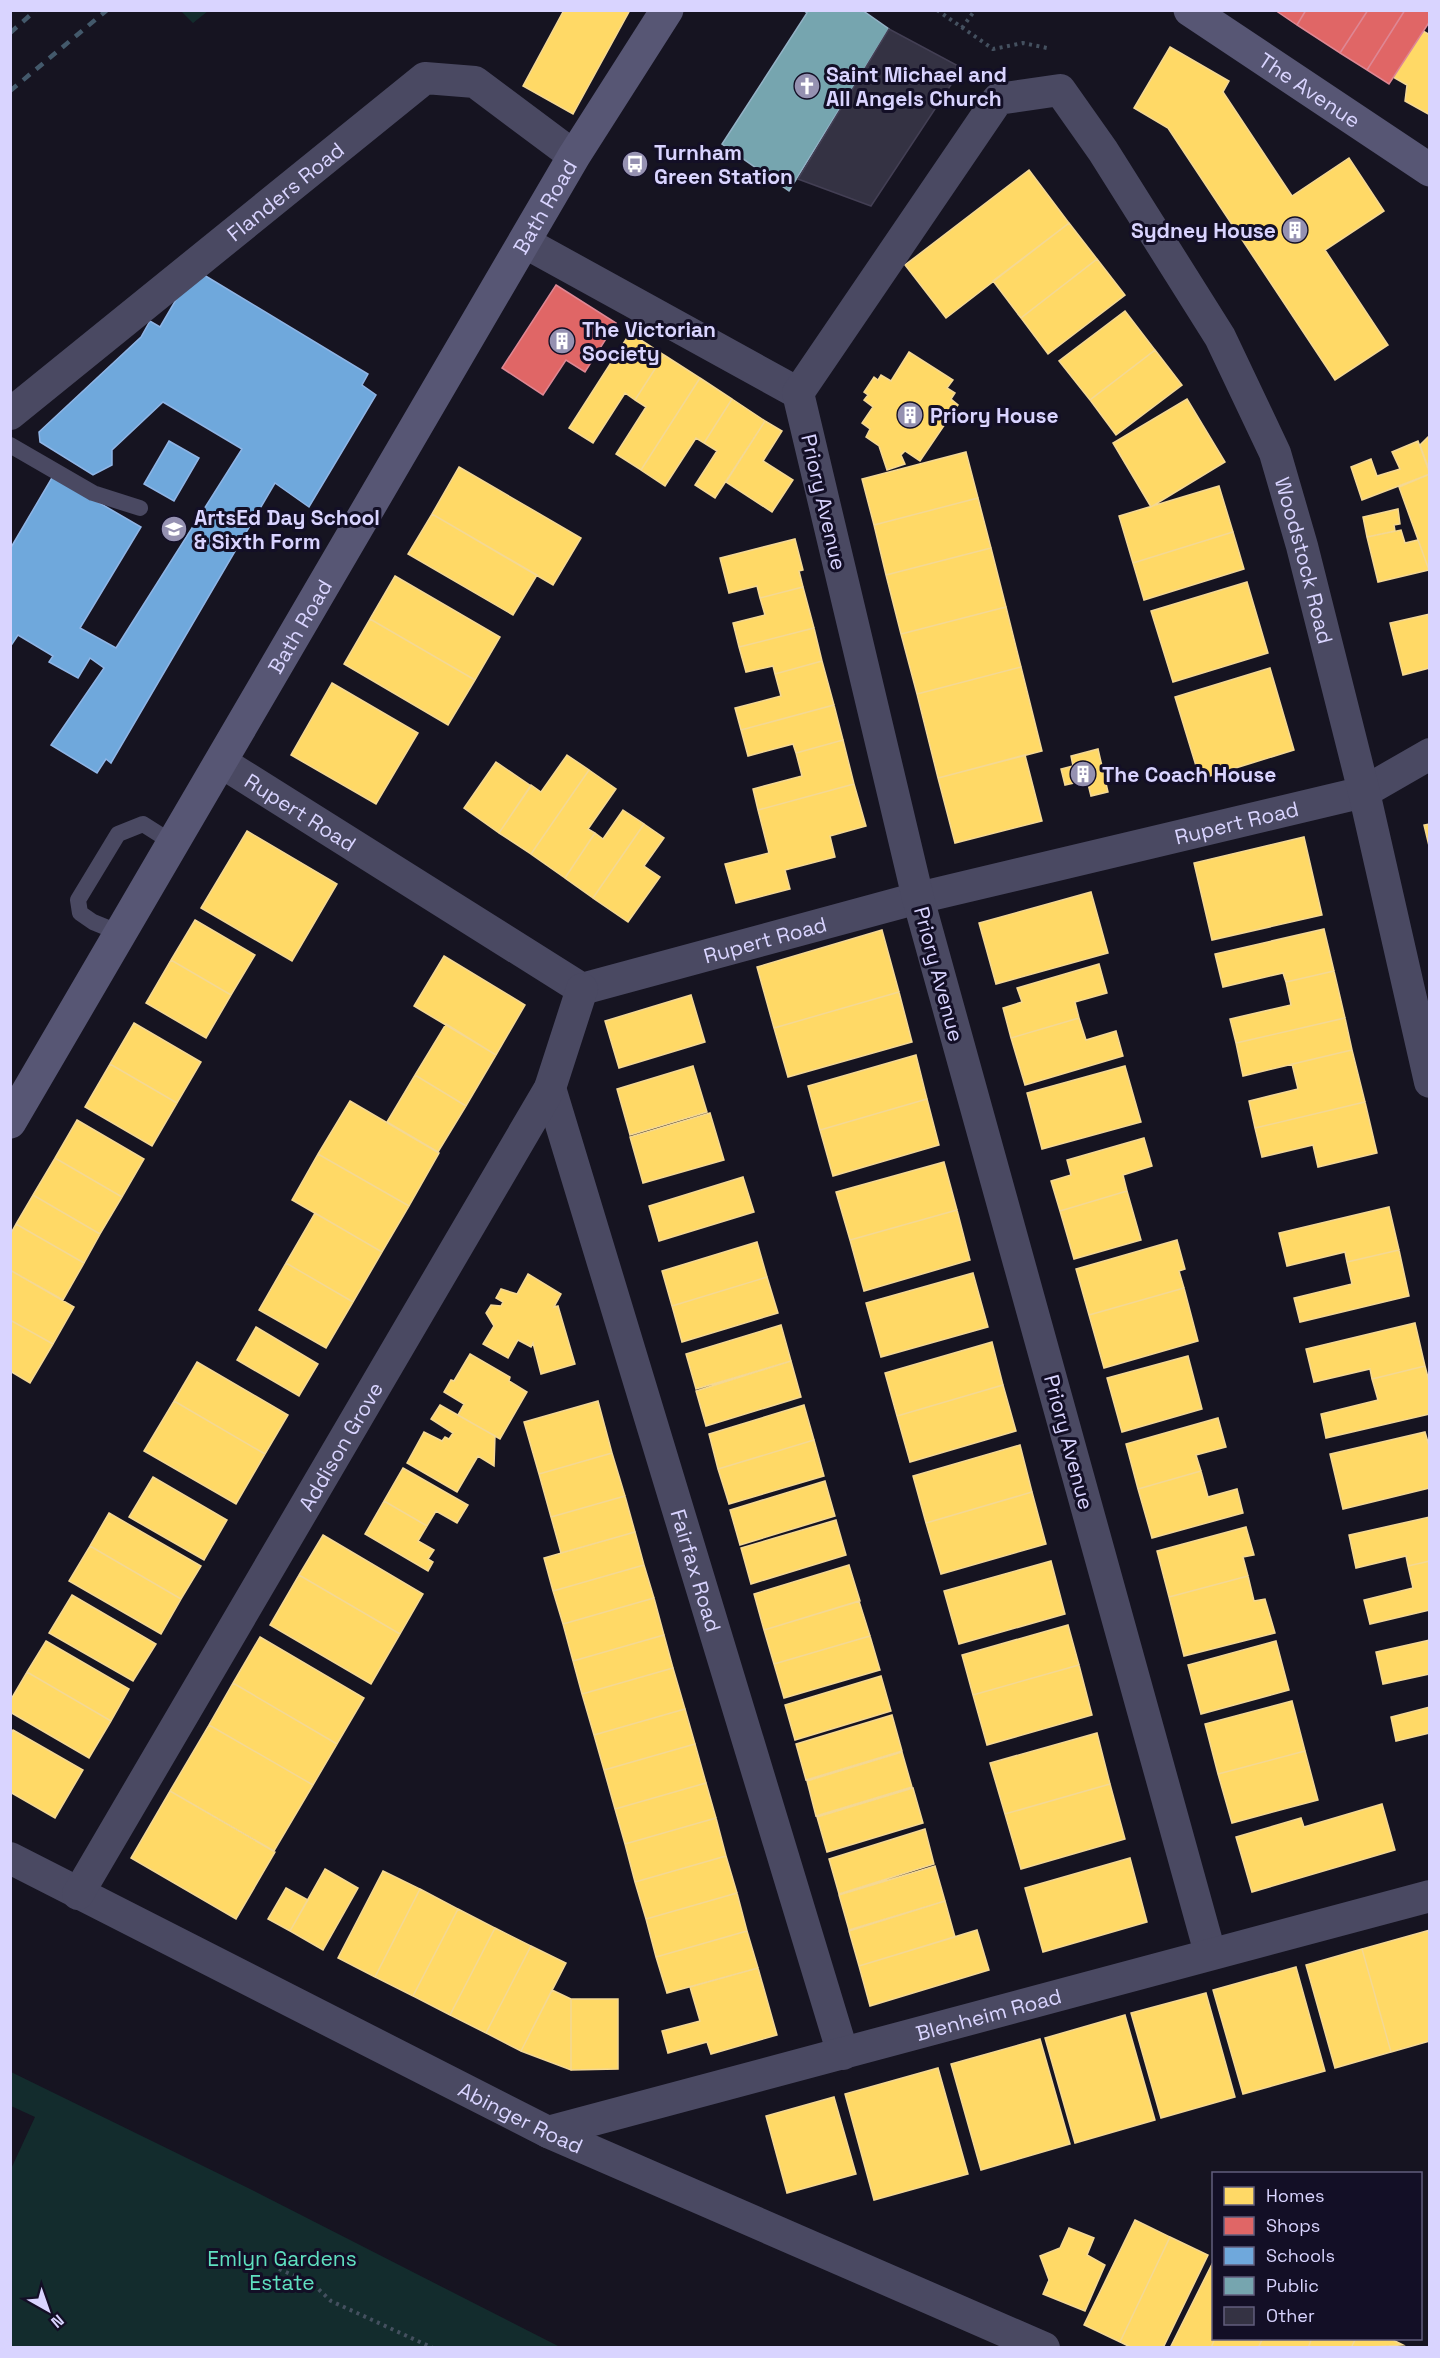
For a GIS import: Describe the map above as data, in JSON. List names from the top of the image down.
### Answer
{
  "streets": {
    "main road": ["The Avenue", "Bath Road"],
    "street": [
      "Flanders Road",
      "Priory Avenue",
      "Woodstock Road",
      "Rupert Road",
      "Addison Grove",
      "Fairfax Road",
      "Blenheim Road",
      "Abinger Road"
    ]
  },
  "crossings": [
    ["Flanders Road", "Bath Road"],
    ["Bath Road", "Rupert Road"],
    ["Priory Avenue", "Woodstock Road"],
    ["Priory Avenue", "Rupert Road"],
    ["Priory Avenue", "Blenheim Road"],
    ["Woodstock Road", "Rupert Road"],
    ["Rupert Road", "Addison Grove"],
    ["Addison Grove", "Fairfax Road"],
    ["Addison Grove", "Abinger Road"],
    ["Fairfax Road", "Blenheim Road"],
    ["Blenheim Road", "Abinger Road"]
  ],
  "parks": ["Emlyn Gardens Estate"],
  "places": {
    "church": ["Saint Michael and All Angels Church"],
    "bus stop": ["Turnham Green Station"],
    "building": [
      "Sydney House",
      "The Victorian Society",
      "Priory House",
      "The Coach House"
    ],
    "school or university": ["ArtsEd Day School & Sixth Form"]
  },
  "legend": [
    "Homes",
    "Shops",
    "Schools",
    "Public",
    "Other"
  ],
  "north": "bottom right"
}
